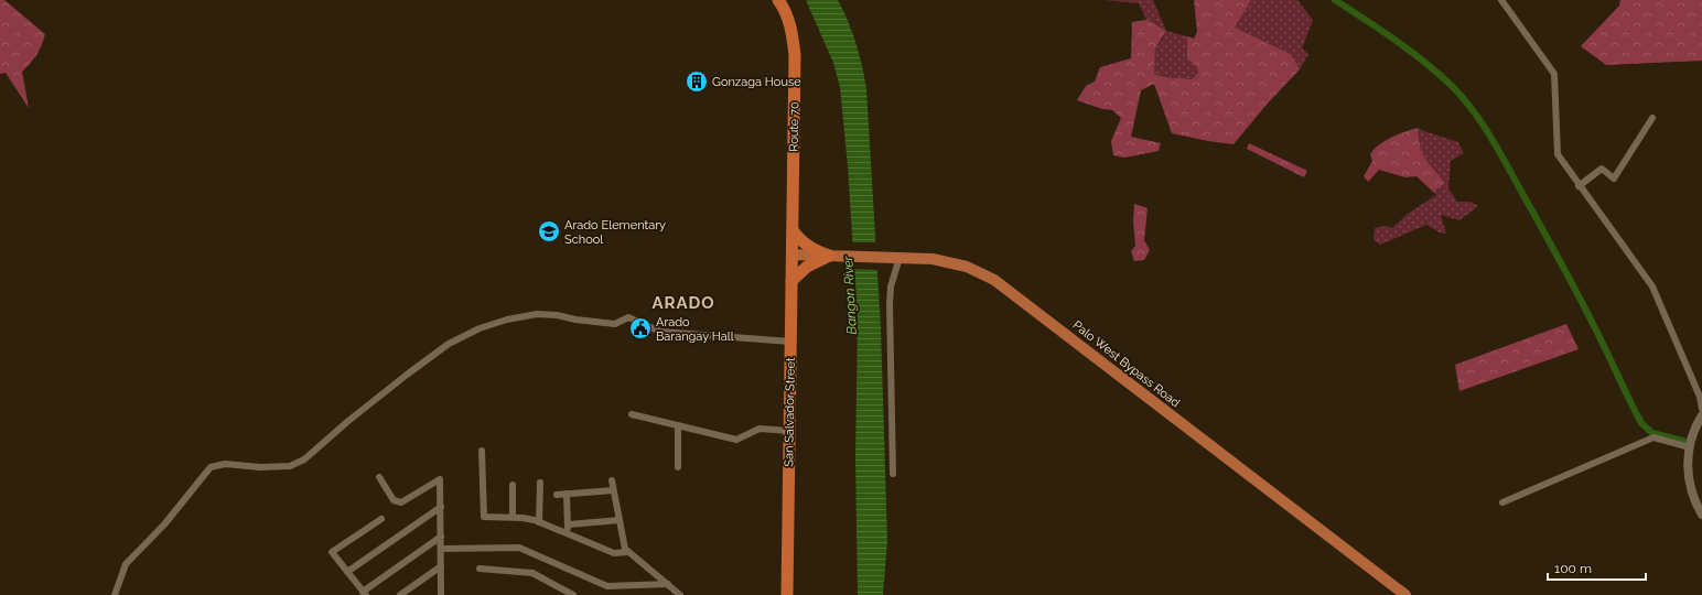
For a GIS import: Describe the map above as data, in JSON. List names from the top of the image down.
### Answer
{
  "streets": {
    "highway": ["Route 70", "San Salvador Street"],
    "main road": ["Palo West Bypass Road"]
  },
  "crossings": [
    ["Route 70", "San Salvador Street"],
    ["Palo West Bypass Road", "San Salvador Street"]
  ],
  "districts": ["ARADO"],
  "water": ["Bangon River"],
  "places": {
    "building": ["Gonzaga House"],
    "school or university": ["Arado Elementary School"],
    "public building": ["Arado Barangay Hall"]
  },
  "scale_bar": "100 m"
}
